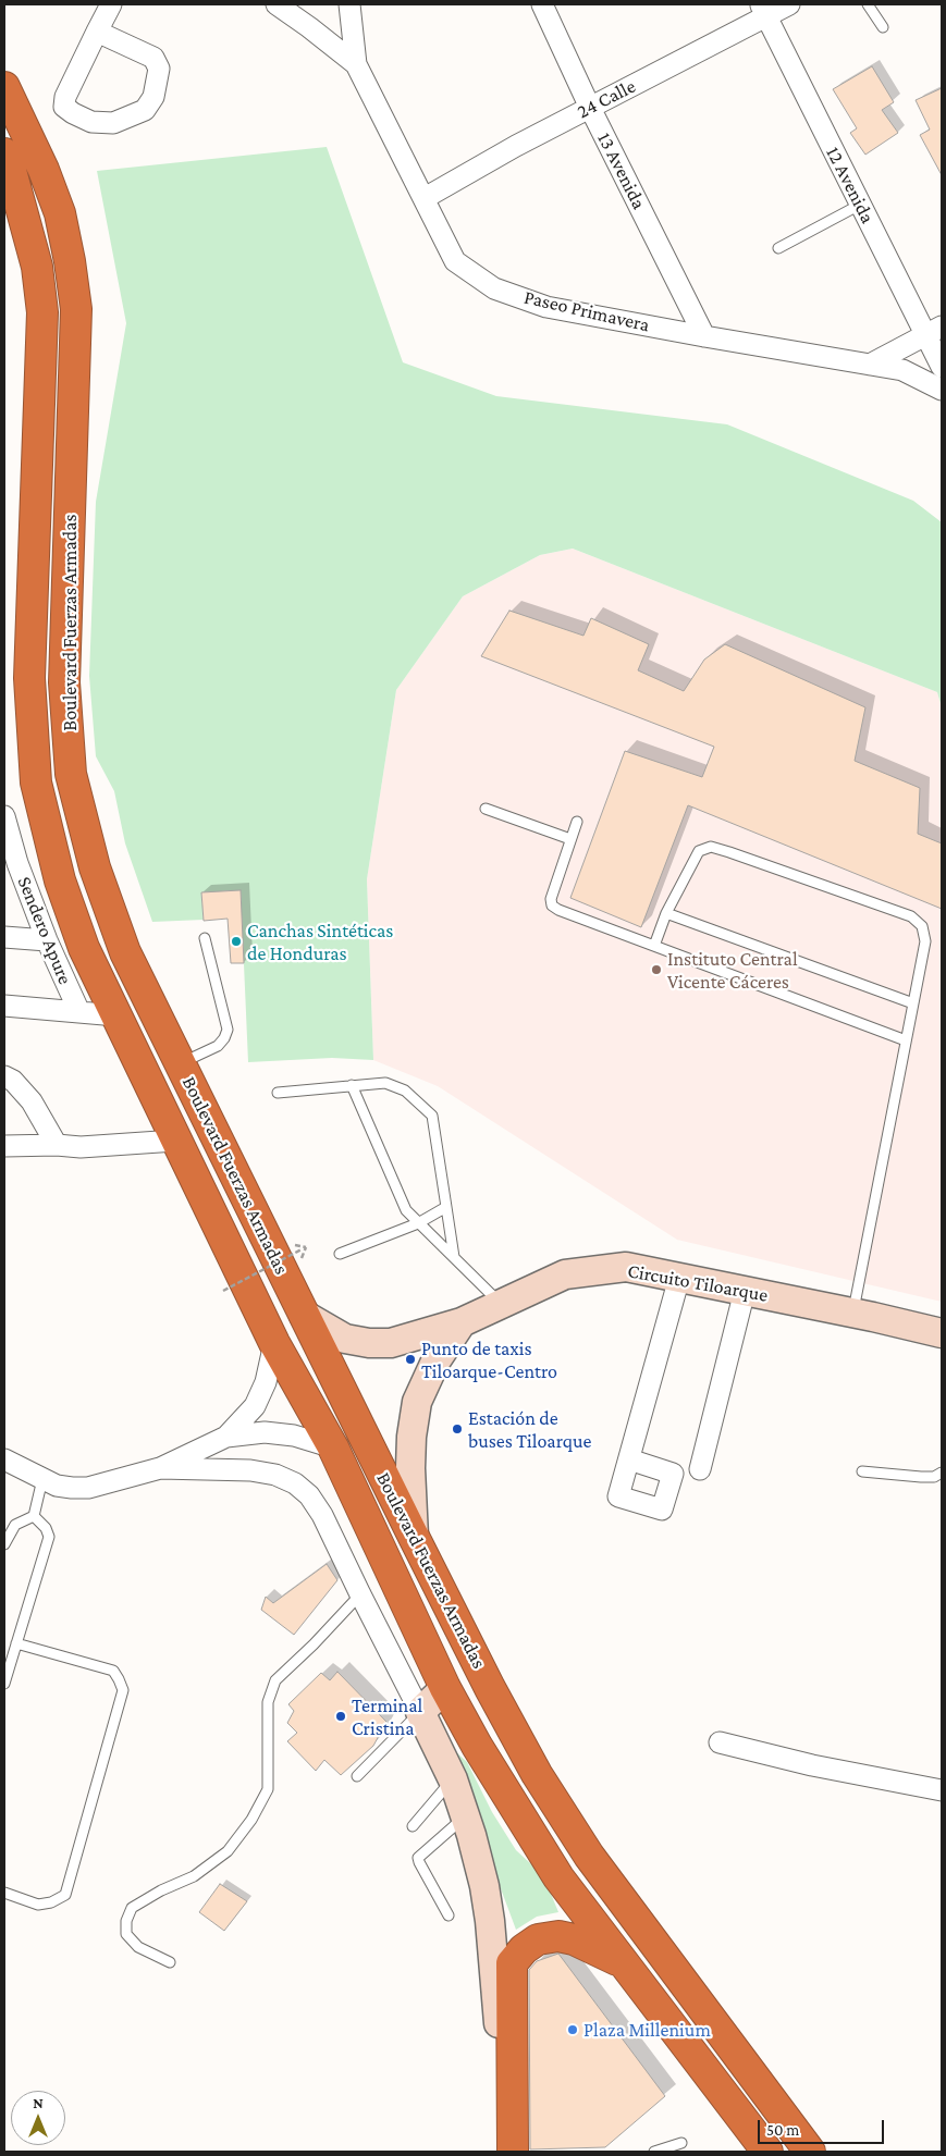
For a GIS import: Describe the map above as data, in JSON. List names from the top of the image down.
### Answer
{
  "streets": {
    "highway": ["Boulevard Fuerzas Armadas"],
    "street": [
      "24 Calle",
      "13 Avenida",
      "12 Avenida",
      "Paseo Primavera",
      "Sendero Apure",
      "Circuito Tiloarque"
    ]
  },
  "crossings": [
    ["24 Calle", "13 Avenida"],
    ["24 Calle", "12 Avenida"],
    ["24 Calle", "Paseo Primavera"],
    ["13 Avenida", "Paseo Primavera"],
    ["Boulevard Fuerzas Armadas", "Circuito Tiloarque"]
  ],
  "places": [
    "Canchas Sintéticas de Honduras",
    "Instituto Central Vicente Cáceres",
    "Punto de taxis Tiloarque-Centro",
    "Estación de buses Tiloarque",
    "Terminal Cristina",
    "Plaza Millenium"
  ],
  "scale_bar": "50 m",
  "north": "top"
}
